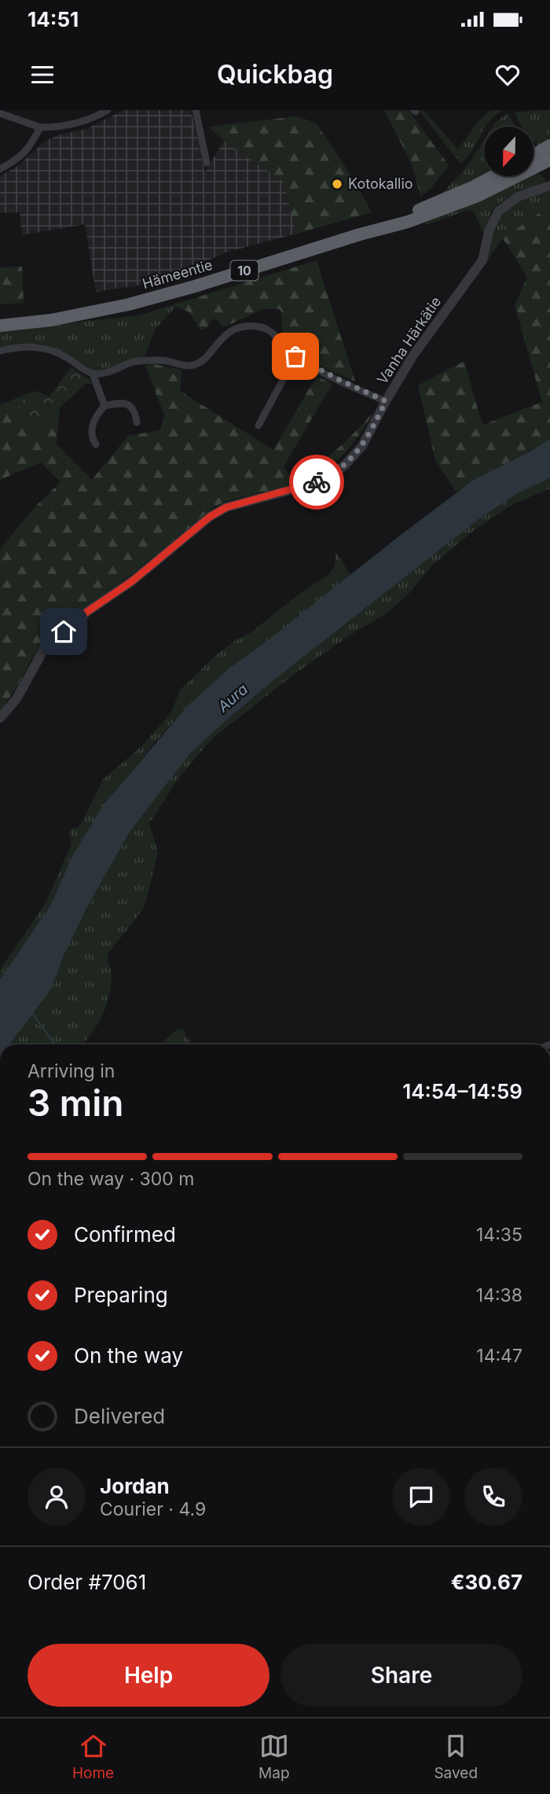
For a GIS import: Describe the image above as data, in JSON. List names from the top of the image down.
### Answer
{
  "streets": {
    "highway": ["10", "Hämeentie"],
    "street": ["Vanha Härkätie"]
  },
  "water": ["Aura"],
  "places": ["Kotokallio"],
  "north": "bottom",
  "page": {
    "status": "14:51",
    "header": "Quickbag",
    "heading": ["3 min", "Arriving in", "14:54–14:59"],
    "panel": [
      "Jordan",
      "Courier · 4.9",
      "Order #7061",
      "€30.67"
    ],
    "bar": "On the way · 300 m",
    "list": [
      ["Confirmed", "14:35"],
      ["Preparing", "14:38"],
      ["On the way", "14:47"],
      "Delivered"
    ],
    "buttons": ["Help", "Share"],
    "tabs": ["Home", "Map", "Saved"]
  }
}
